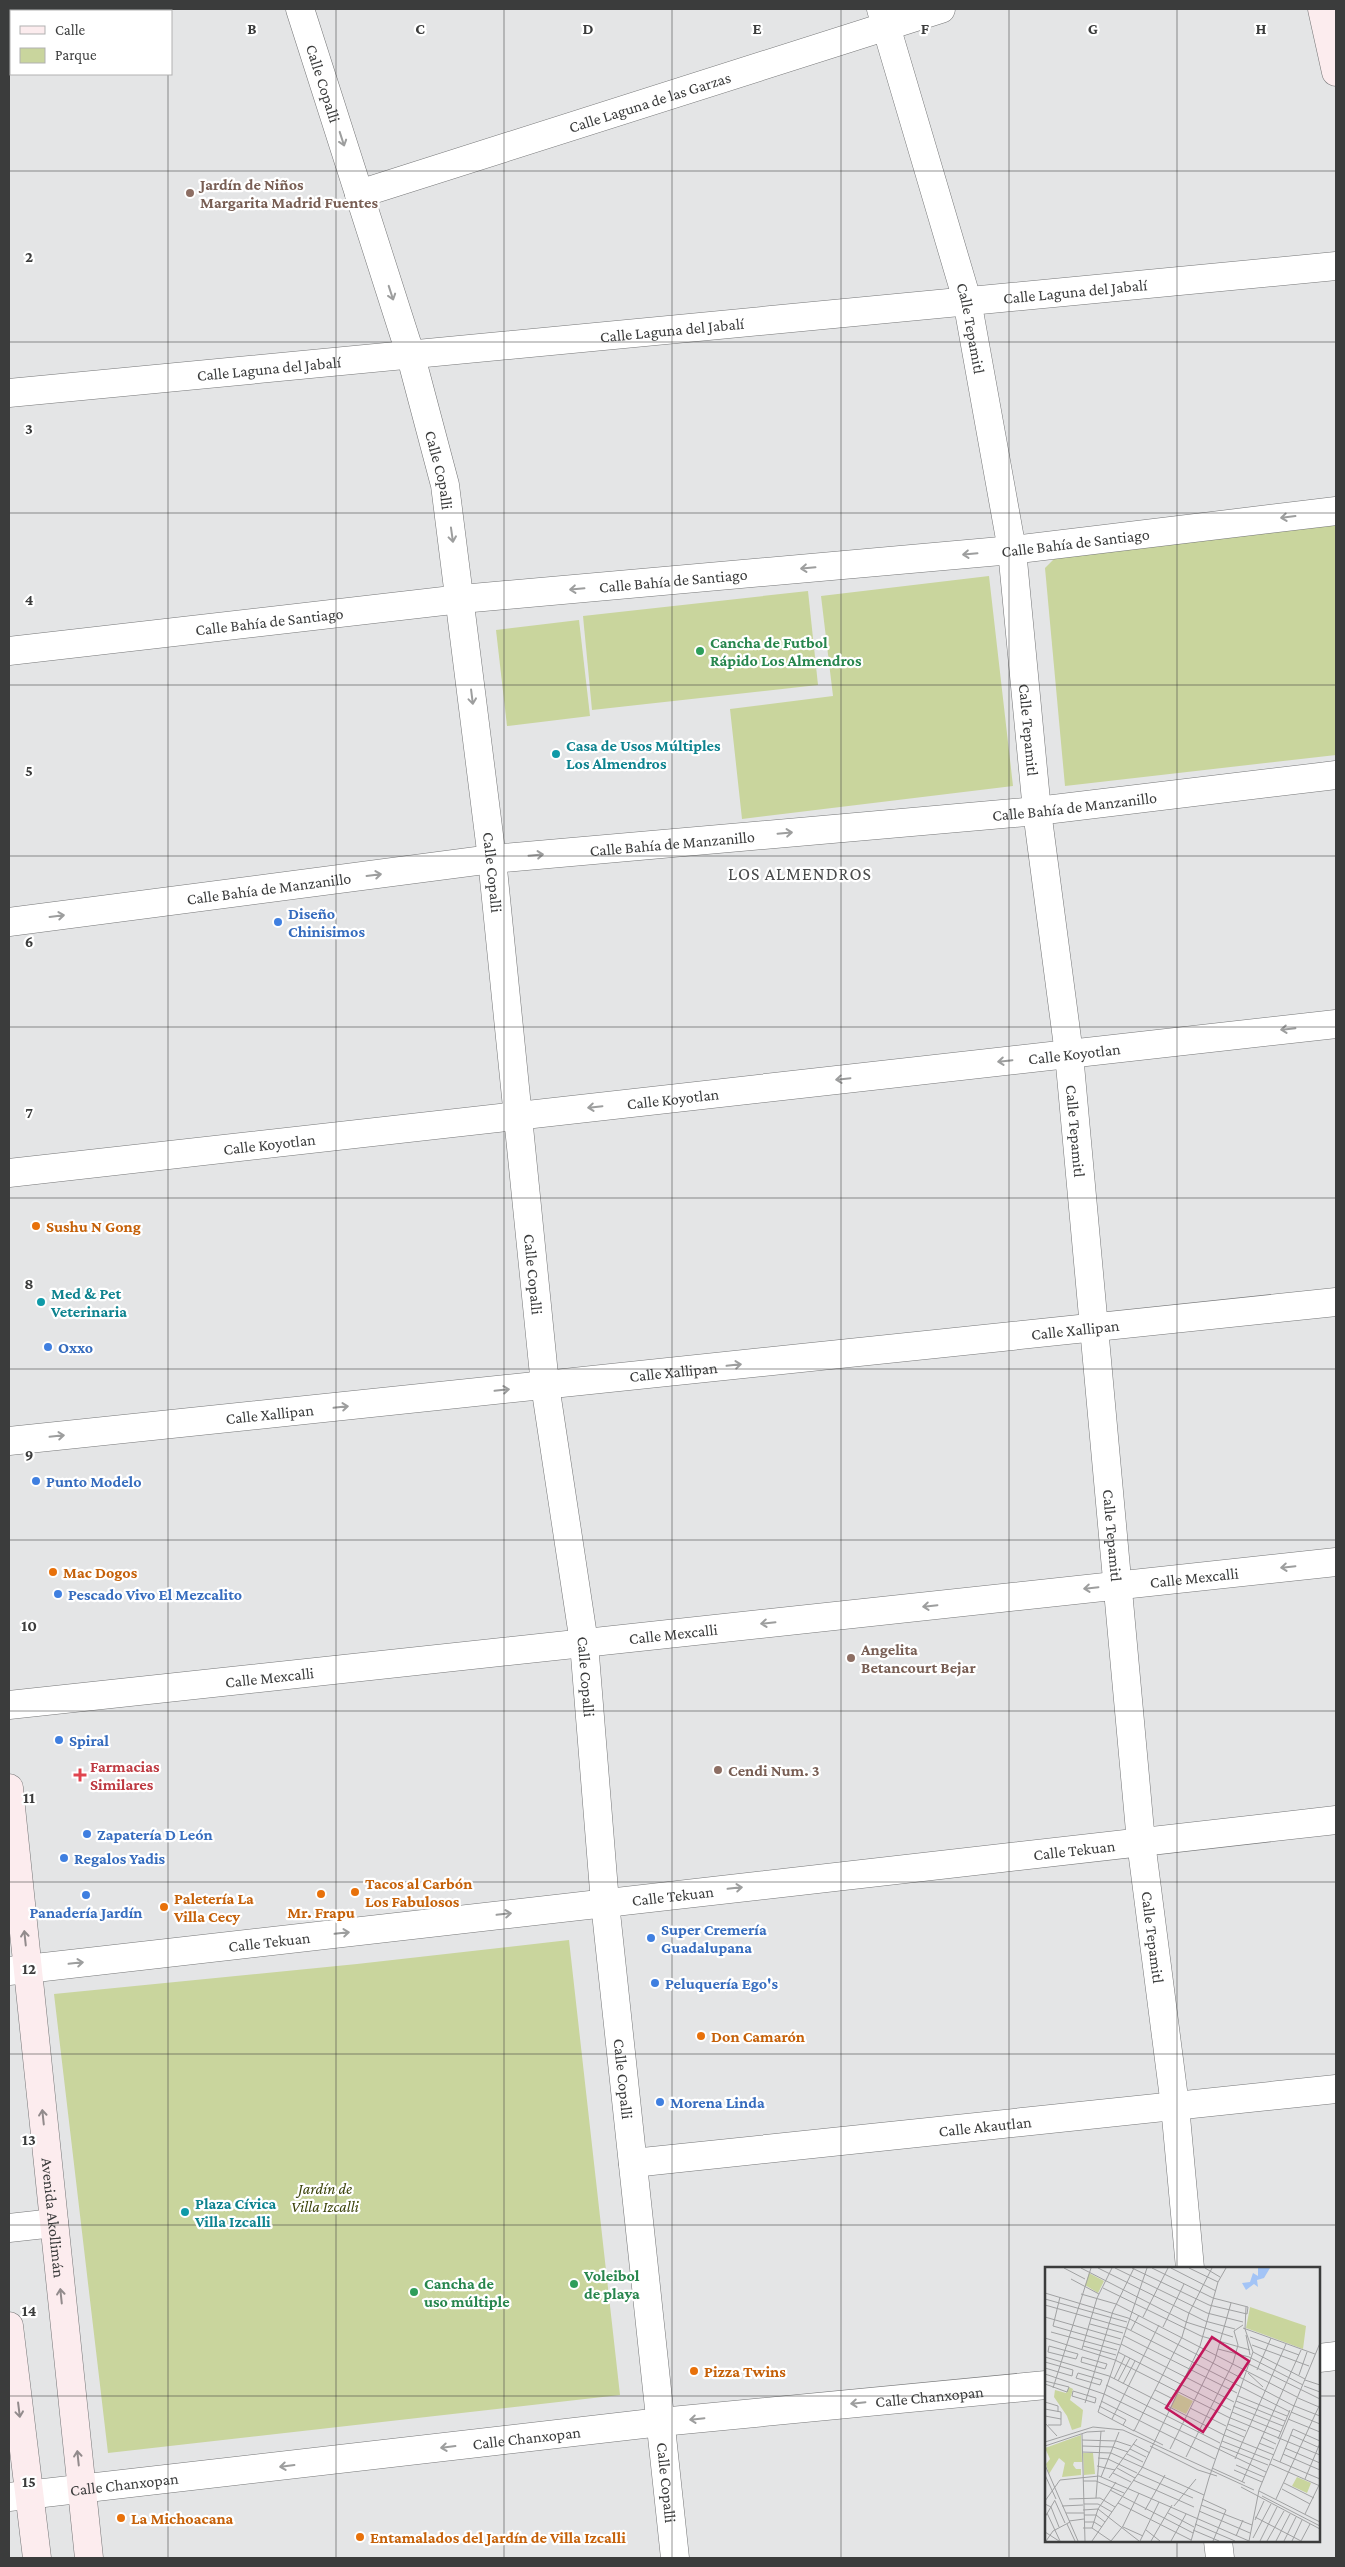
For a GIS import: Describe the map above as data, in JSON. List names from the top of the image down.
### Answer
{
  "streets": {
    "street": [
      "Calle Copalli",
      "Calle Laguna de las Garzas",
      "Calle Laguna del Jabalí",
      "Calle Tepamitl",
      "Calle Bahía de Santiago",
      "Calle Bahía de Manzanillo",
      "Calle Koyotlan",
      "Calle Xallipan",
      "Calle Mexcalli",
      "Calle Tekuan",
      "Calle Akautlan",
      "Avenida Akollimán",
      "Calle Chanxopan"
    ]
  },
  "crossings": [
    ["Calle Copalli", "Calle Laguna de las Garzas"],
    ["Calle Copalli", "Calle Laguna del Jabalí"],
    ["Calle Copalli", "Calle Bahía de Santiago"],
    ["Calle Copalli", "Calle Bahía de Manzanillo"],
    ["Calle Copalli", "Calle Koyotlan"],
    ["Calle Copalli", "Calle Xallipan"],
    ["Calle Copalli", "Calle Mexcalli"],
    ["Calle Copalli", "Calle Tekuan"],
    ["Calle Copalli", "Calle Akautlan"],
    ["Calle Copalli", "Calle Chanxopan"],
    ["Calle Laguna de las Garzas", "Calle Tepamitl"],
    ["Calle Laguna del Jabalí", "Calle Tepamitl"],
    ["Calle Tepamitl", "Calle Bahía de Santiago"],
    ["Calle Tepamitl", "Calle Bahía de Manzanillo"],
    ["Calle Tepamitl", "Calle Koyotlan"],
    ["Calle Tepamitl", "Calle Xallipan"],
    ["Calle Tepamitl", "Calle Mexcalli"],
    ["Calle Tepamitl", "Calle Tekuan"],
    ["Calle Tepamitl", "Calle Akautlan"],
    ["Calle Tekuan", "Avenida Akollimán"],
    ["Avenida Akollimán", "Calle Chanxopan"]
  ],
  "one_way": [
    "Calle Bahía de Santiago",
    "Calle Bahía de Manzanillo",
    "Calle Koyotlan",
    "Calle Xallipan",
    "Calle Mexcalli",
    "Calle Tekuan",
    "Avenida Akollimán",
    "Calle Chanxopan"
  ],
  "districts": ["LOS ALMENDROS"],
  "parks": ["Jardín de Villa Izcalli"],
  "places": {
    "other": [
      "Jardín de Niños Margarita Madrid Fuentes",
      "Cancha de Futbol Rápido Los Almendros",
      "Casa de Usos Múltiples Los Almendros",
      "Diseño Chinisimos",
      "Sushu N Gong",
      "Med & Pet Veterinaria",
      "Oxxo",
      "Punto Modelo",
      "Mac Dogos",
      "Pescado Vivo El Mezcalito",
      "Angelita Betancourt Bejar",
      "Spiral",
      "Cendi Num. 3",
      "Zapatería D León",
      "Regalos Yadis",
      "Tacos al Carbón Los Fabulosos",
      "Mr. Frapu",
      "Panadería Jardín",
      "Paletería La Villa Cecy",
      "Super Cremería Guadalupana",
      "Peluquería Ego's",
      "Don Camarón",
      "Morena Linda",
      "Plaza Cívica Villa Izcalli",
      "Voleibol de playa",
      "Cancha de uso múltiple",
      "Pizza Twins",
      "La Michoacana",
      "Entamalados del Jardín de Villa Izcalli"
    ],
    "health": ["Farmacias Similares"]
  },
  "legend": ["Calle", "Parque"],
  "grid": {
    "columns": [
      "B",
      "C",
      "D",
      "E",
      "F",
      "G",
      "H"
    ],
    "rows": [
      "2",
      "3",
      "4",
      "5",
      "6",
      "7",
      "8",
      "9",
      "10",
      "11",
      "12",
      "13",
      "14",
      "15"
    ]
  }
}
